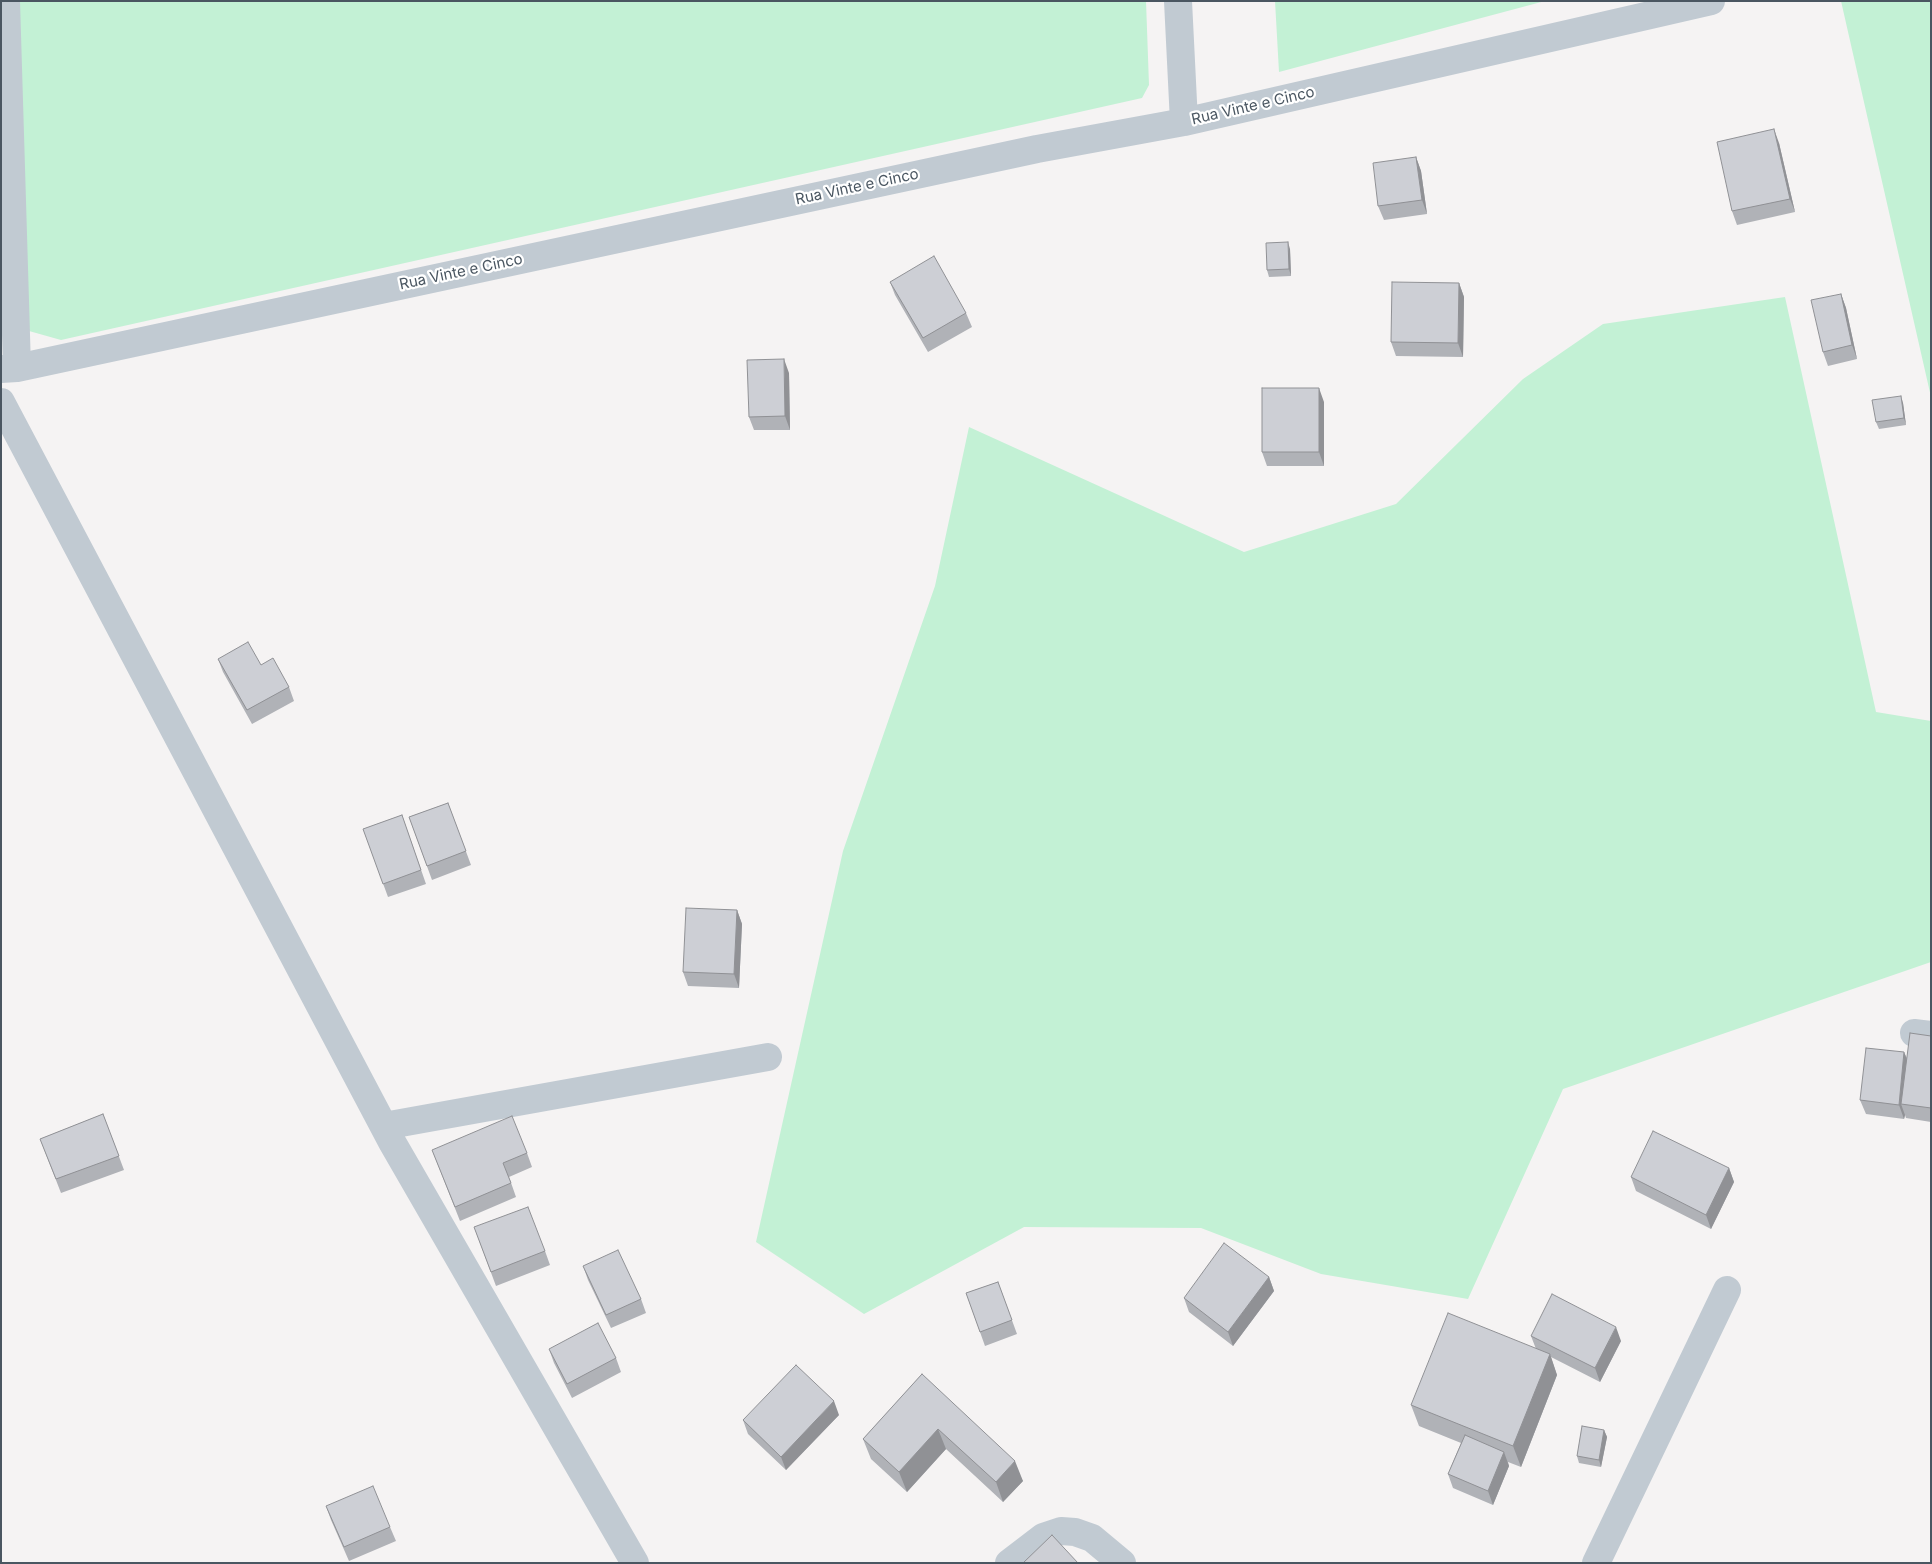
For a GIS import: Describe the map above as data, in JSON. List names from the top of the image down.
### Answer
{
  "streets": {
    "street": ["Rua Vinte e Cinco"]
  }
}
